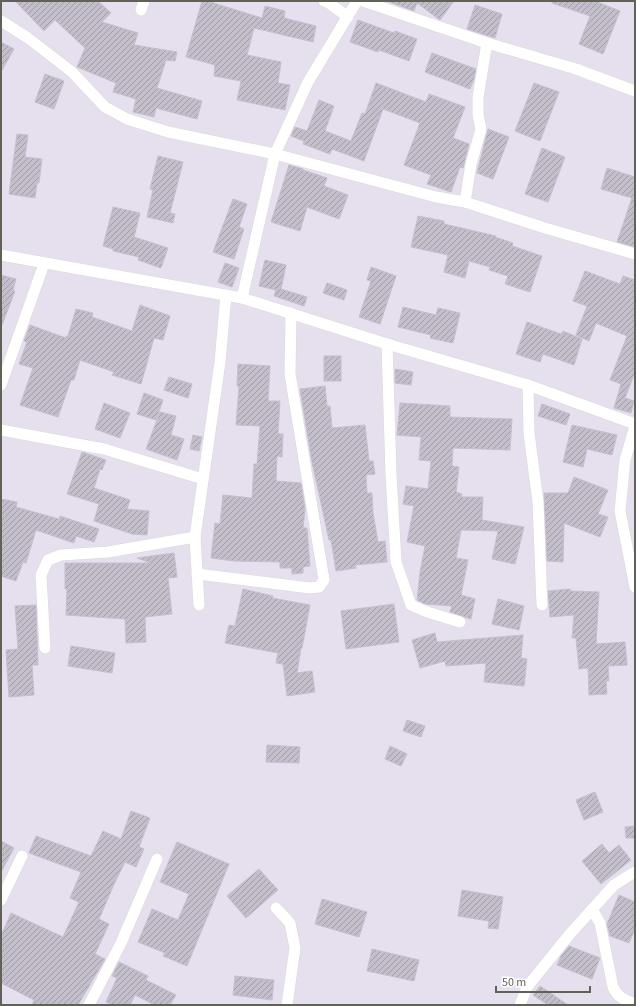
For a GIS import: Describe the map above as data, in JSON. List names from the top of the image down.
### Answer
{
  "scale_bar": "50 m"
}
